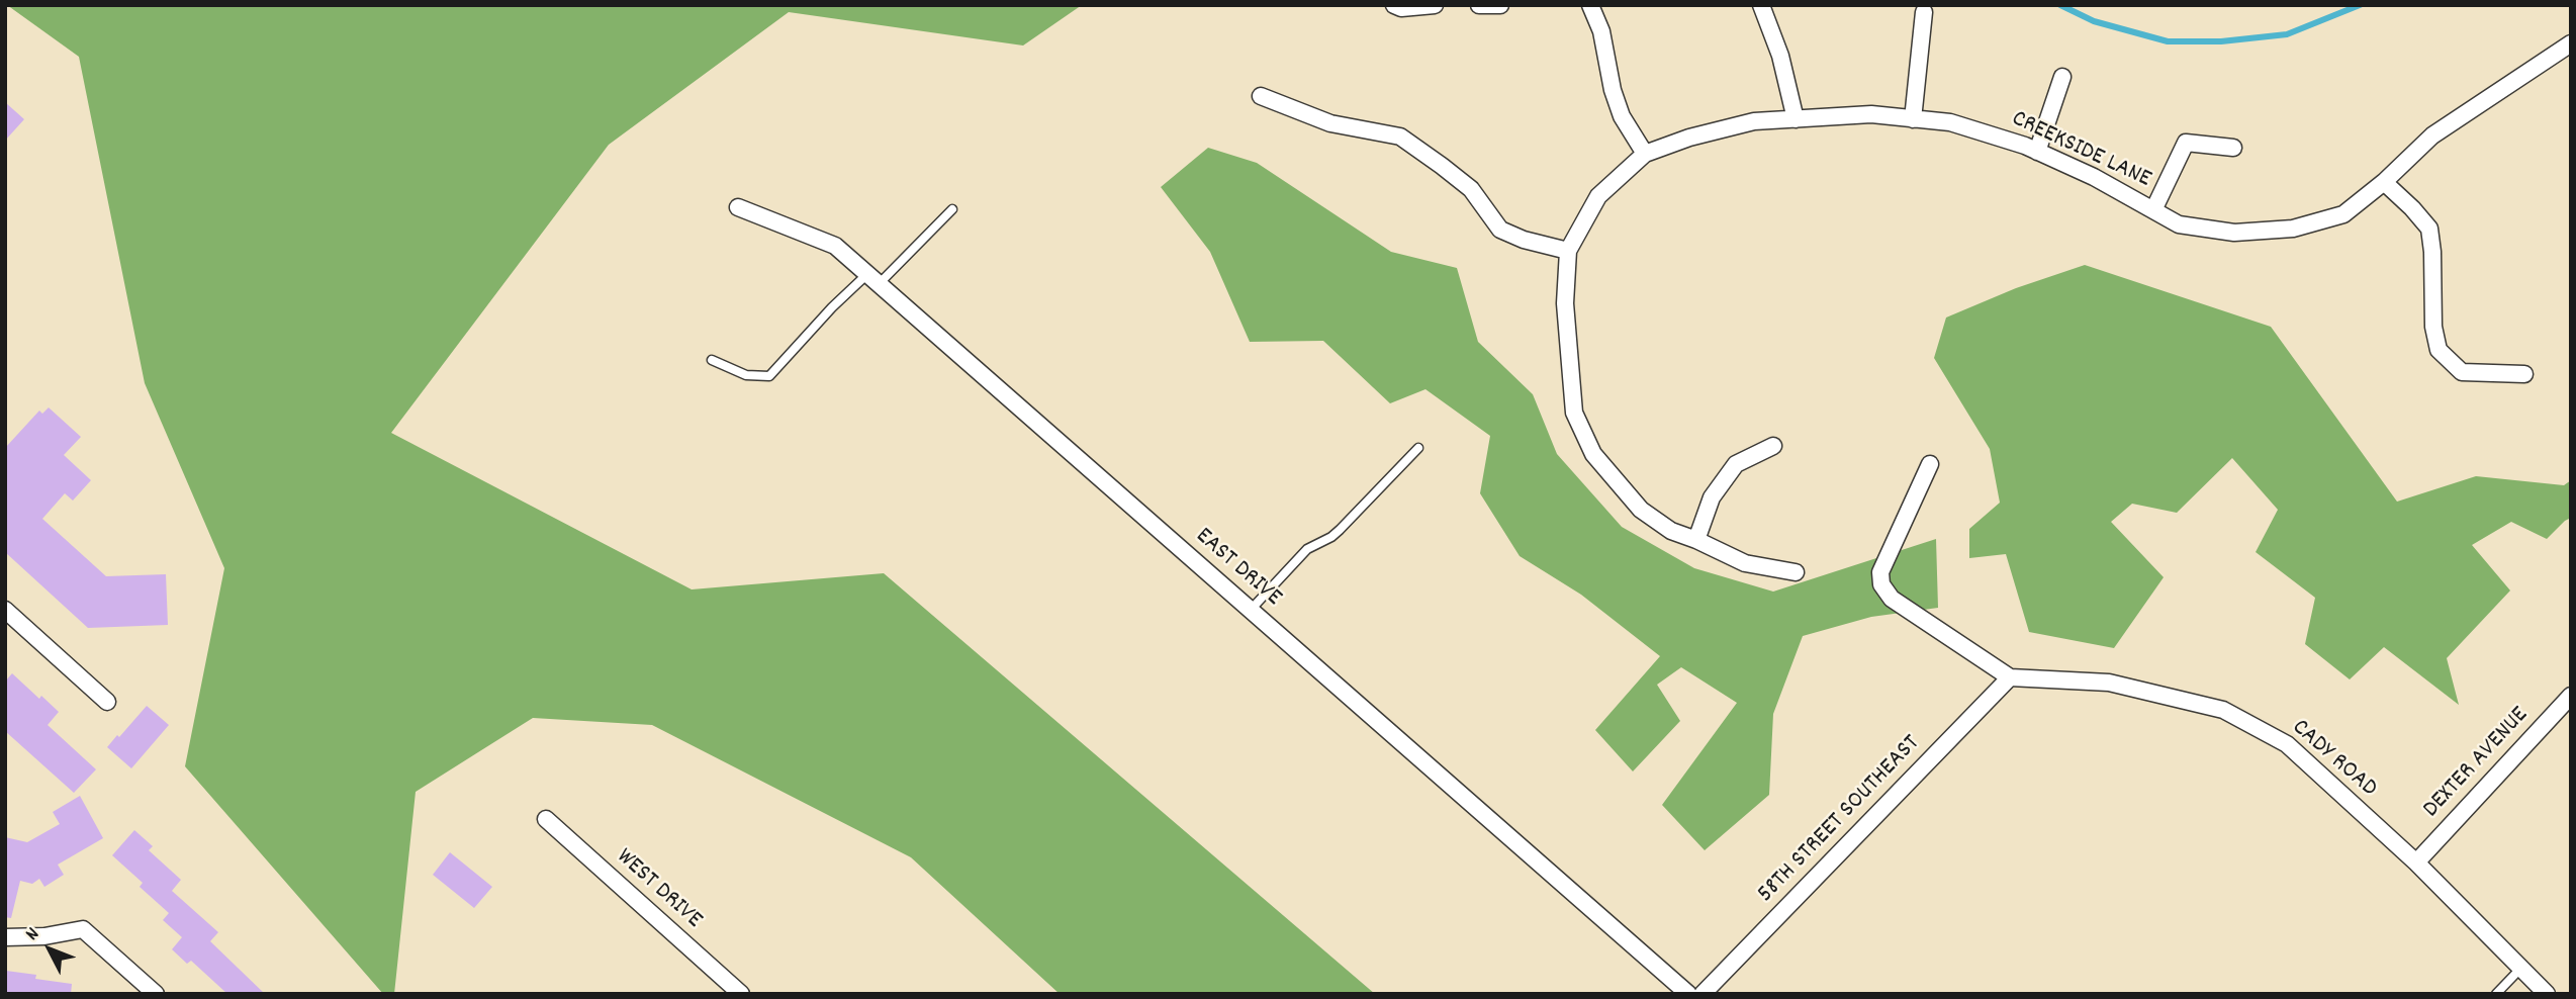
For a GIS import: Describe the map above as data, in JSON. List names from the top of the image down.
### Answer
{
  "streets": {
    "street": [
      "CREEKSIDE LANE",
      "EAST DRIVE",
      "CADY ROAD",
      "DEXTER AVENUE",
      "58TH STREET SOUTHEAST",
      "WEST DRIVE"
    ]
  },
  "crossings": [
    ["CADY ROAD", "DEXTER AVENUE"],
    ["CADY ROAD", "58TH STREET SOUTHEAST"]
  ],
  "north": "top left"
}
